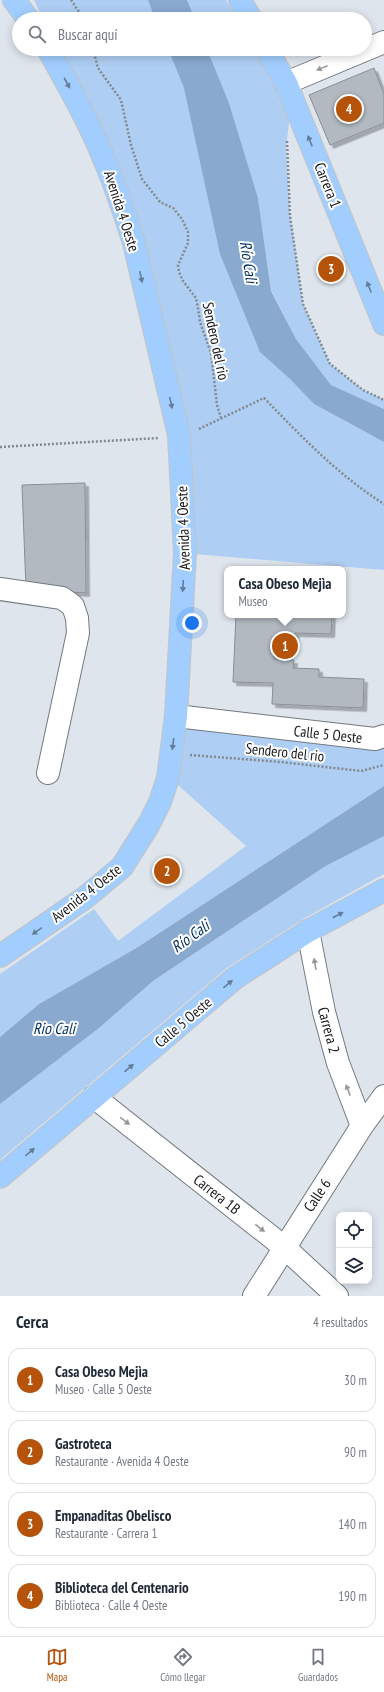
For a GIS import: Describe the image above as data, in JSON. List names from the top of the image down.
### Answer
{
  "streets": {
    "main road": ["Carrera 1", "Avenida 4 Oeste", "Calle 5 Oeste"],
    "street": ["Carrera 2", "Carrera 1B", "Calle 6"],
    "path": ["Sendero del rio"]
  },
  "crossings": [
    ["Avenida 4 Oeste", "Calle 5 Oeste"],
    ["Calle 5 Oeste", "Carrera 2"],
    ["Calle 5 Oeste", "Carrera 1B"],
    ["Carrera 2", "Calle 6"],
    ["Carrera 1B", "Calle 6"]
  ],
  "one_way": [
    "Carrera 1",
    "Avenida 4 Oeste",
    "Calle 5 Oeste",
    "Carrera 2",
    "Carrera 1B"
  ],
  "water": ["Río Cali", "Rio Cali"],
  "page": {
    "search": "Buscar aquí",
    "pins": [
      "4",
      "3",
      "1",
      "2"
    ],
    "popup": ["Casa Obeso Mejìa", "Museo"],
    "heading": ["Cerca", "4 resultados"],
    "list": [
      {
        "mark": "1",
        "name": "Casa Obeso Mejìa",
        "note": "Museo · Calle 5 Oeste",
        "value": "30 m"
      },
      {
        "mark": "2",
        "name": "Gastroteca",
        "note": "Restaurante · Avenida 4 Oeste",
        "value": "90 m"
      },
      {
        "mark": "3",
        "name": "Empanaditas Obelisco",
        "note": "Restaurante · Carrera 1",
        "value": "140 m"
      },
      {
        "mark": "4",
        "name": "Biblioteca del Centenario",
        "note": "Biblioteca · Calle 4 Oeste",
        "value": "190 m"
      }
    ],
    "nav": ["Mapa", "Cómo llegar", "Guardados"]
  }
}
